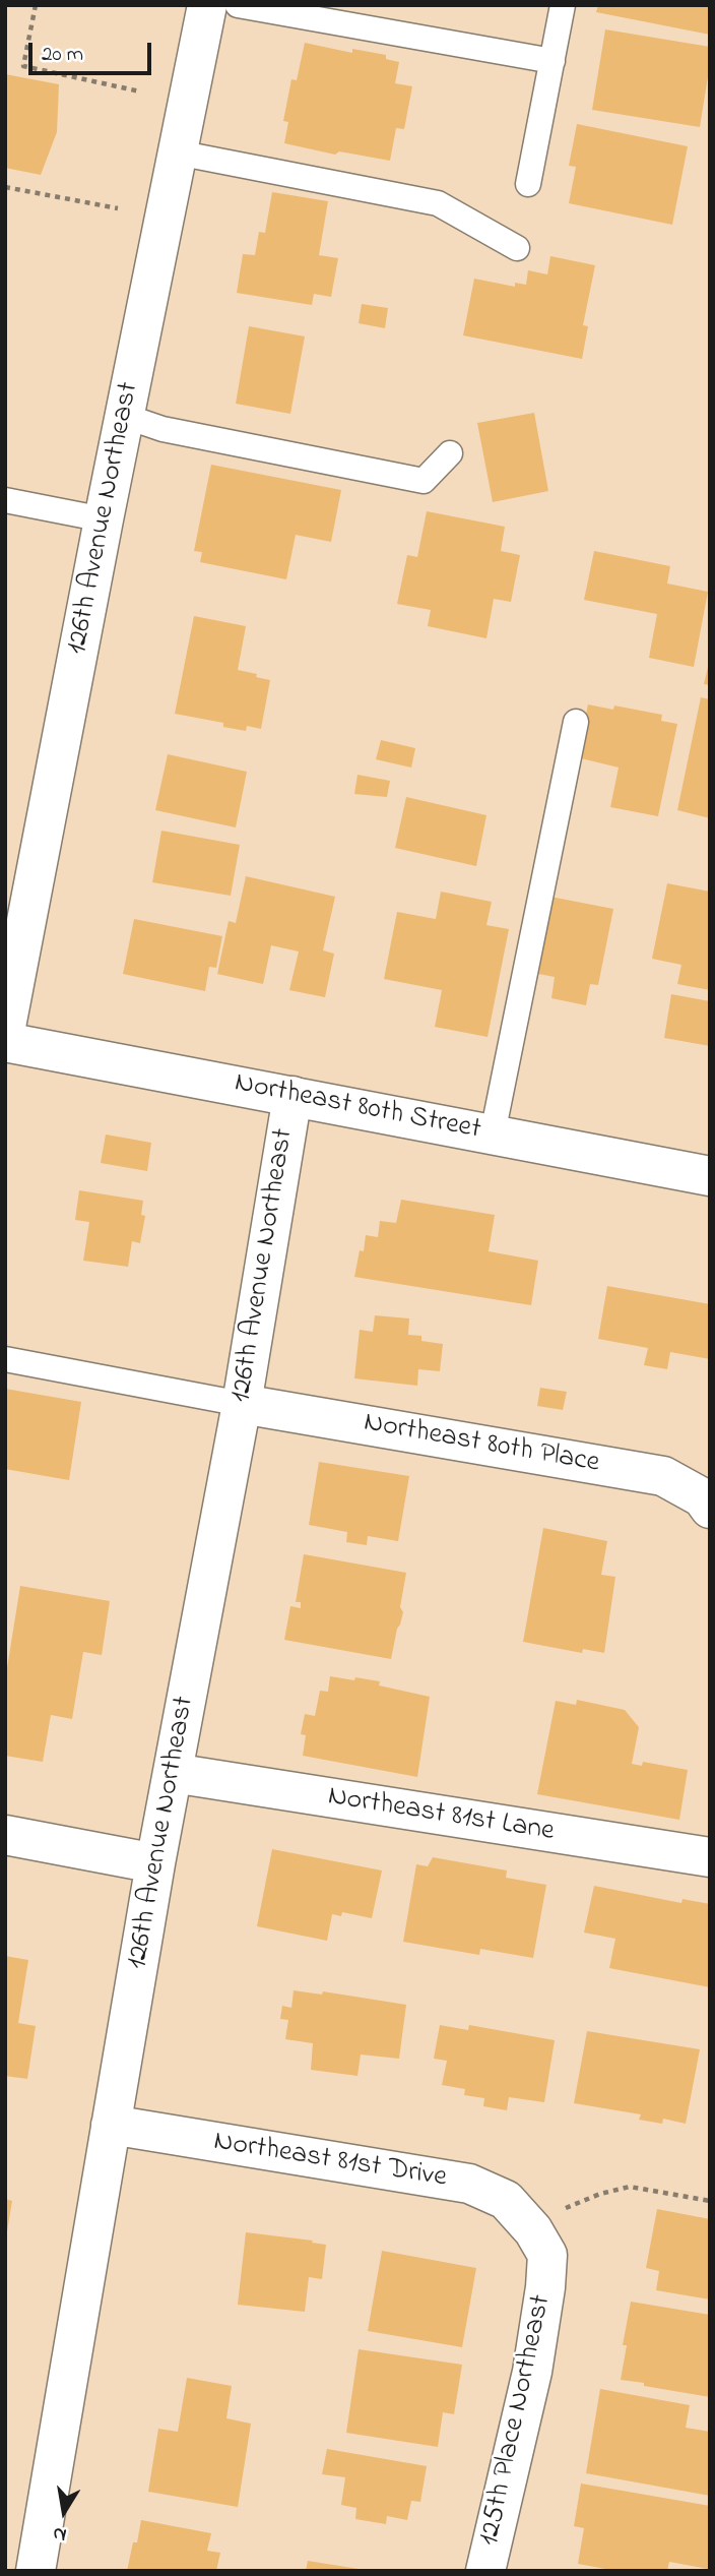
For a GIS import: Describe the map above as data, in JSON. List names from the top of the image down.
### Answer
{
  "streets": {
    "street": [
      "126th Avenue Northeast",
      "Northeast 80th Street",
      "Northeast 80th Place",
      "Northeast 81st Lane",
      "Northeast 81st Drive",
      "125th Place Northeast"
    ]
  },
  "crossings": [
    ["126th Avenue Northeast", "Northeast 80th Street"],
    ["126th Avenue Northeast", "Northeast 80th Place"],
    ["126th Avenue Northeast", "Northeast 81st Lane"],
    ["126th Avenue Northeast", "Northeast 81st Drive"],
    ["Northeast 81st Drive", "125th Place Northeast"]
  ],
  "scale_bar": "20 m",
  "north": "bottom"
}
